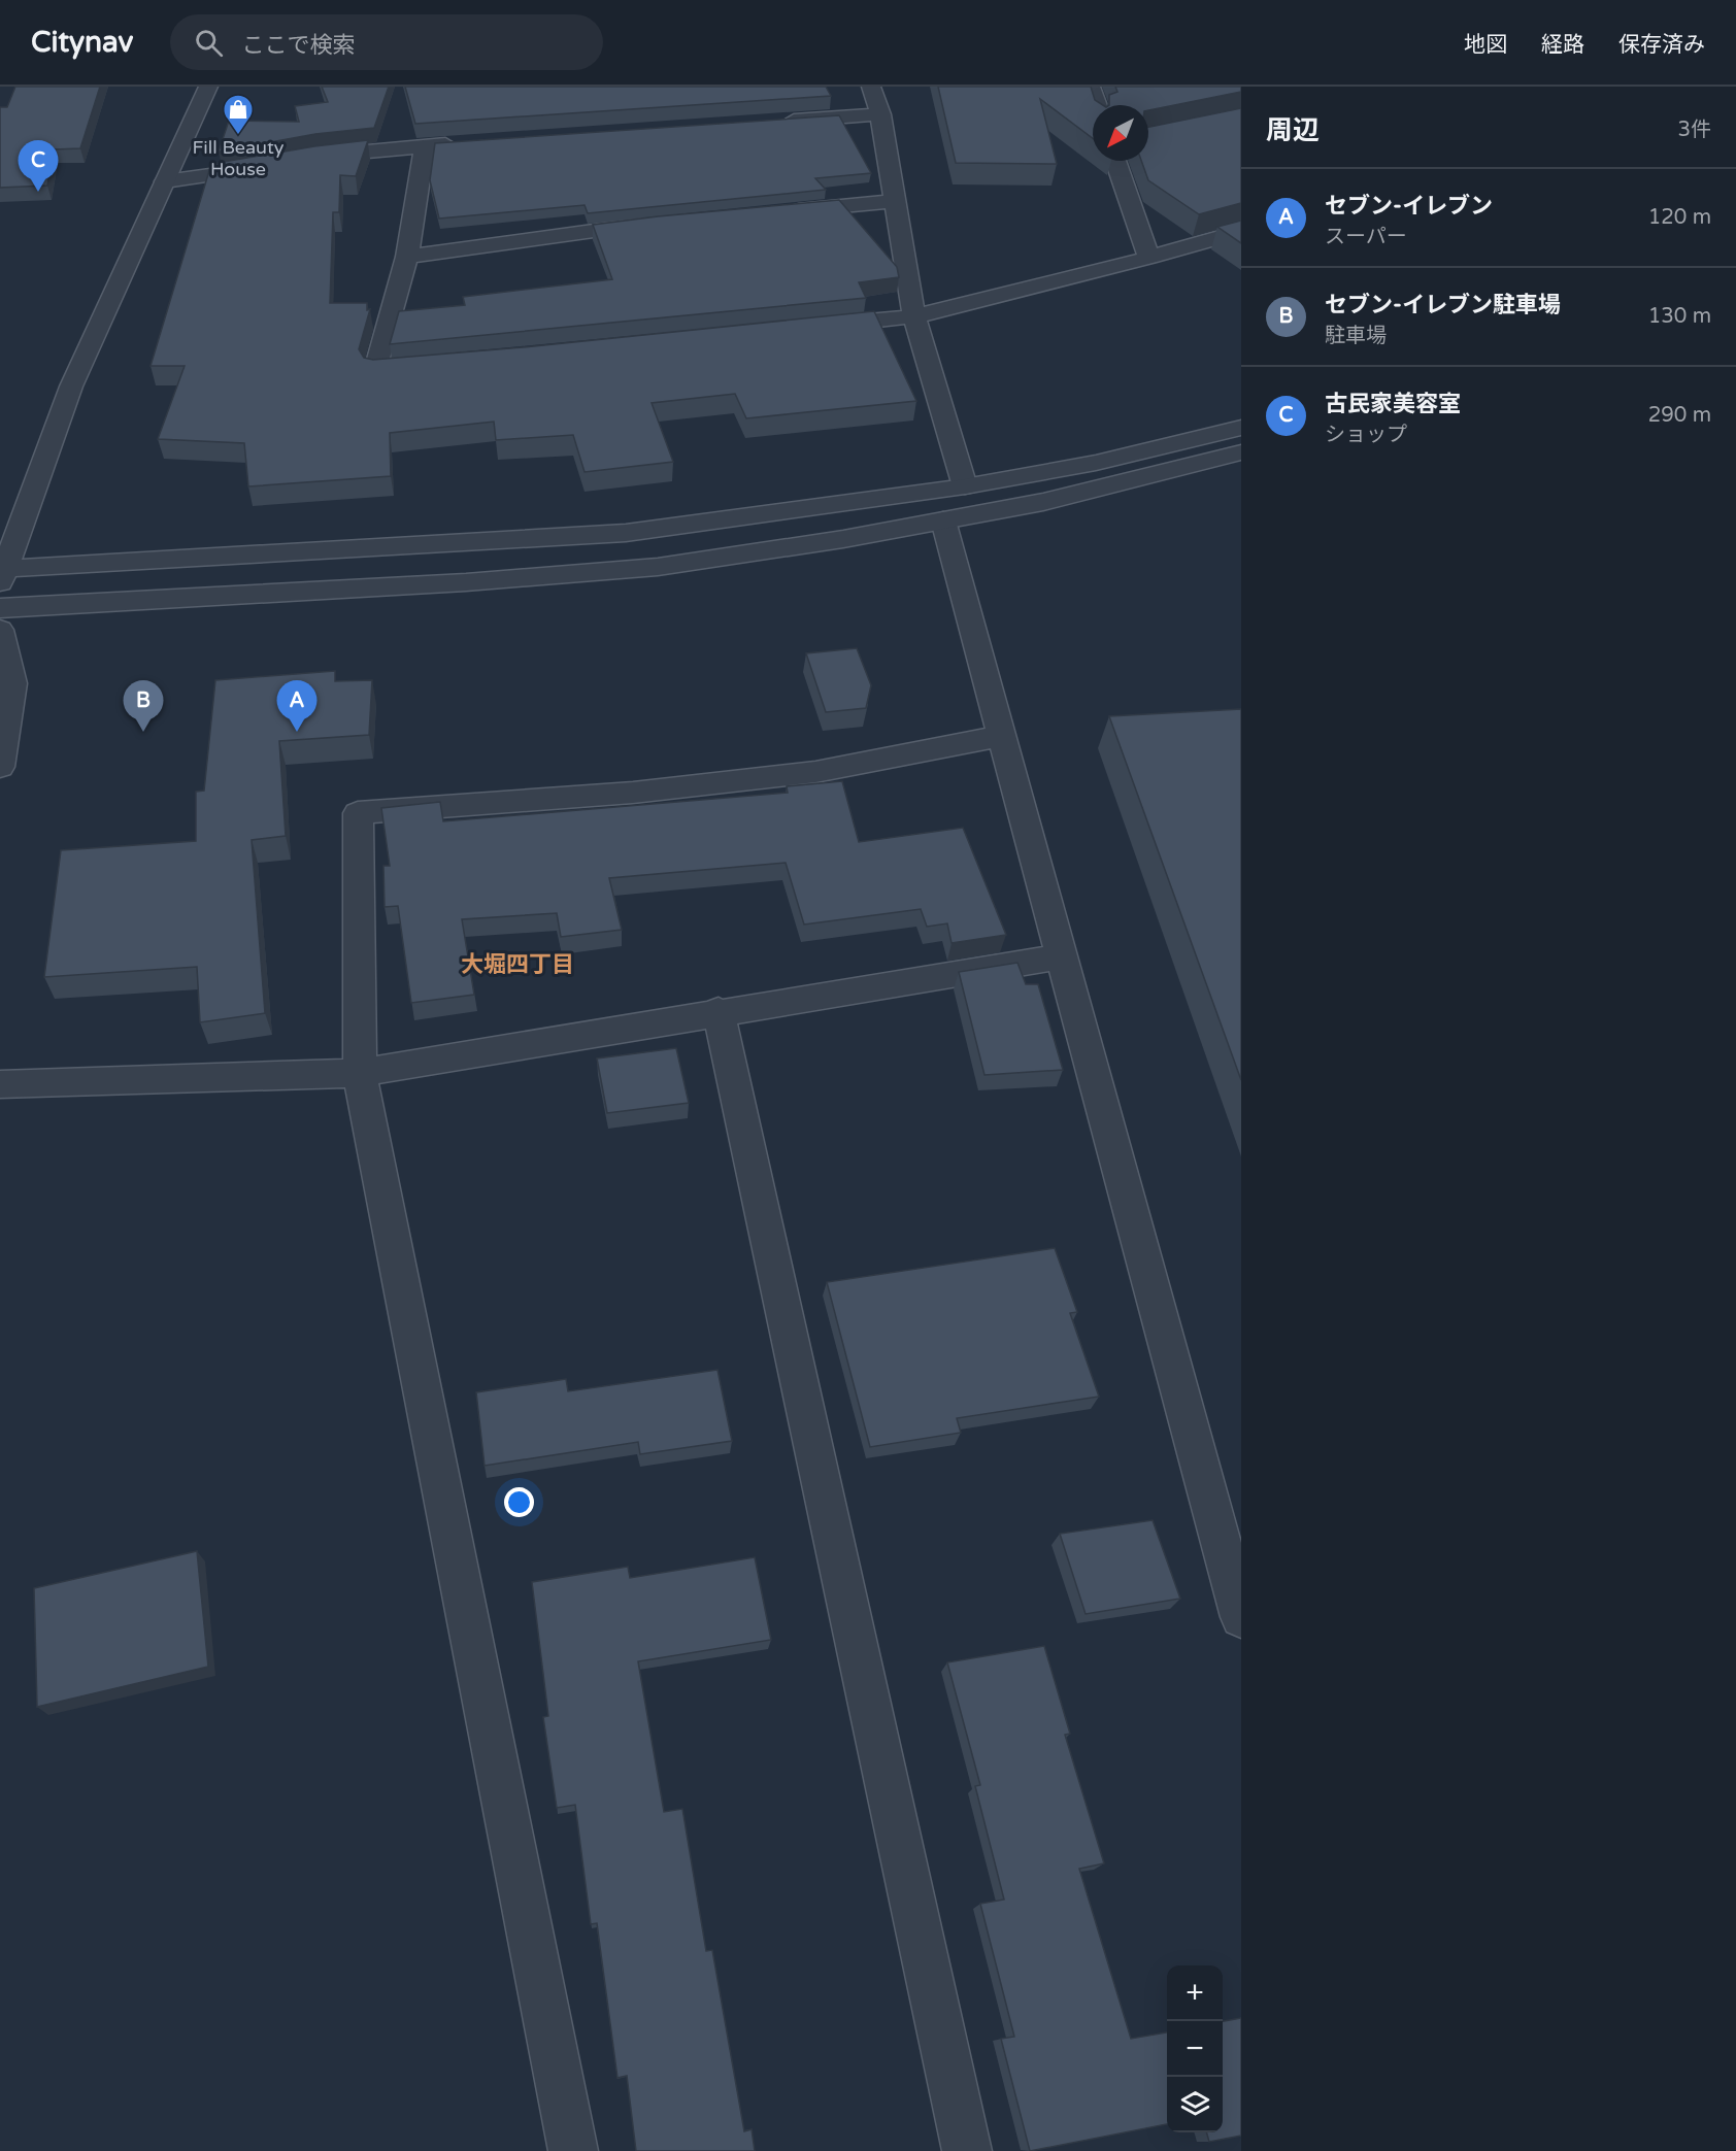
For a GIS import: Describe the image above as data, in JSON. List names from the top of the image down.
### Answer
{
  "districts": ["大堀四丁目"],
  "places": {
    "shop": ["Fill Beauty House"]
  },
  "north": "bottom left",
  "page": {
    "header": "Citynav",
    "search": "ここで検索",
    "nav": ["地図", "経路", "保存済み"],
    "heading": ["周辺", "3件"],
    "pins": ["C", "A", "B"],
    "list": [
      {
        "mark": "A",
        "name": "セブン-イレブン",
        "note": "スーパー",
        "value": "120 m"
      },
      {
        "mark": "B",
        "name": "セブン-イレブン駐車場",
        "note": "駐車場",
        "value": "130 m"
      },
      {
        "mark": "C",
        "name": "古民家美容室",
        "note": "ショップ",
        "value": "290 m"
      }
    ],
    "map_buttons": ["+", "−"]
  }
}
